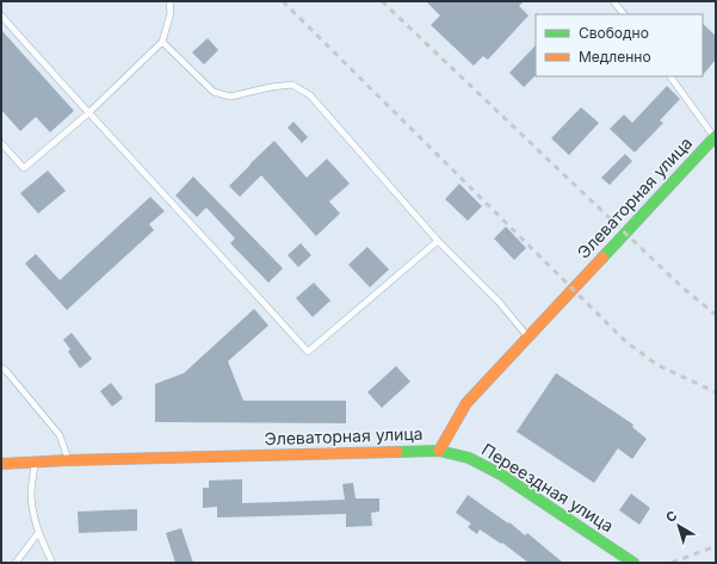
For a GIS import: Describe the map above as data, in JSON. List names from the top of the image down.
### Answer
{
  "streets": {
    "main road": ["Элеваторная улица", "Переездная улица"]
  },
  "crossings": [
    ["Элеваторная улица", "Переездная улица"]
  ],
  "legend": ["Свободно", "Медленно"],
  "north": "top left"
}
